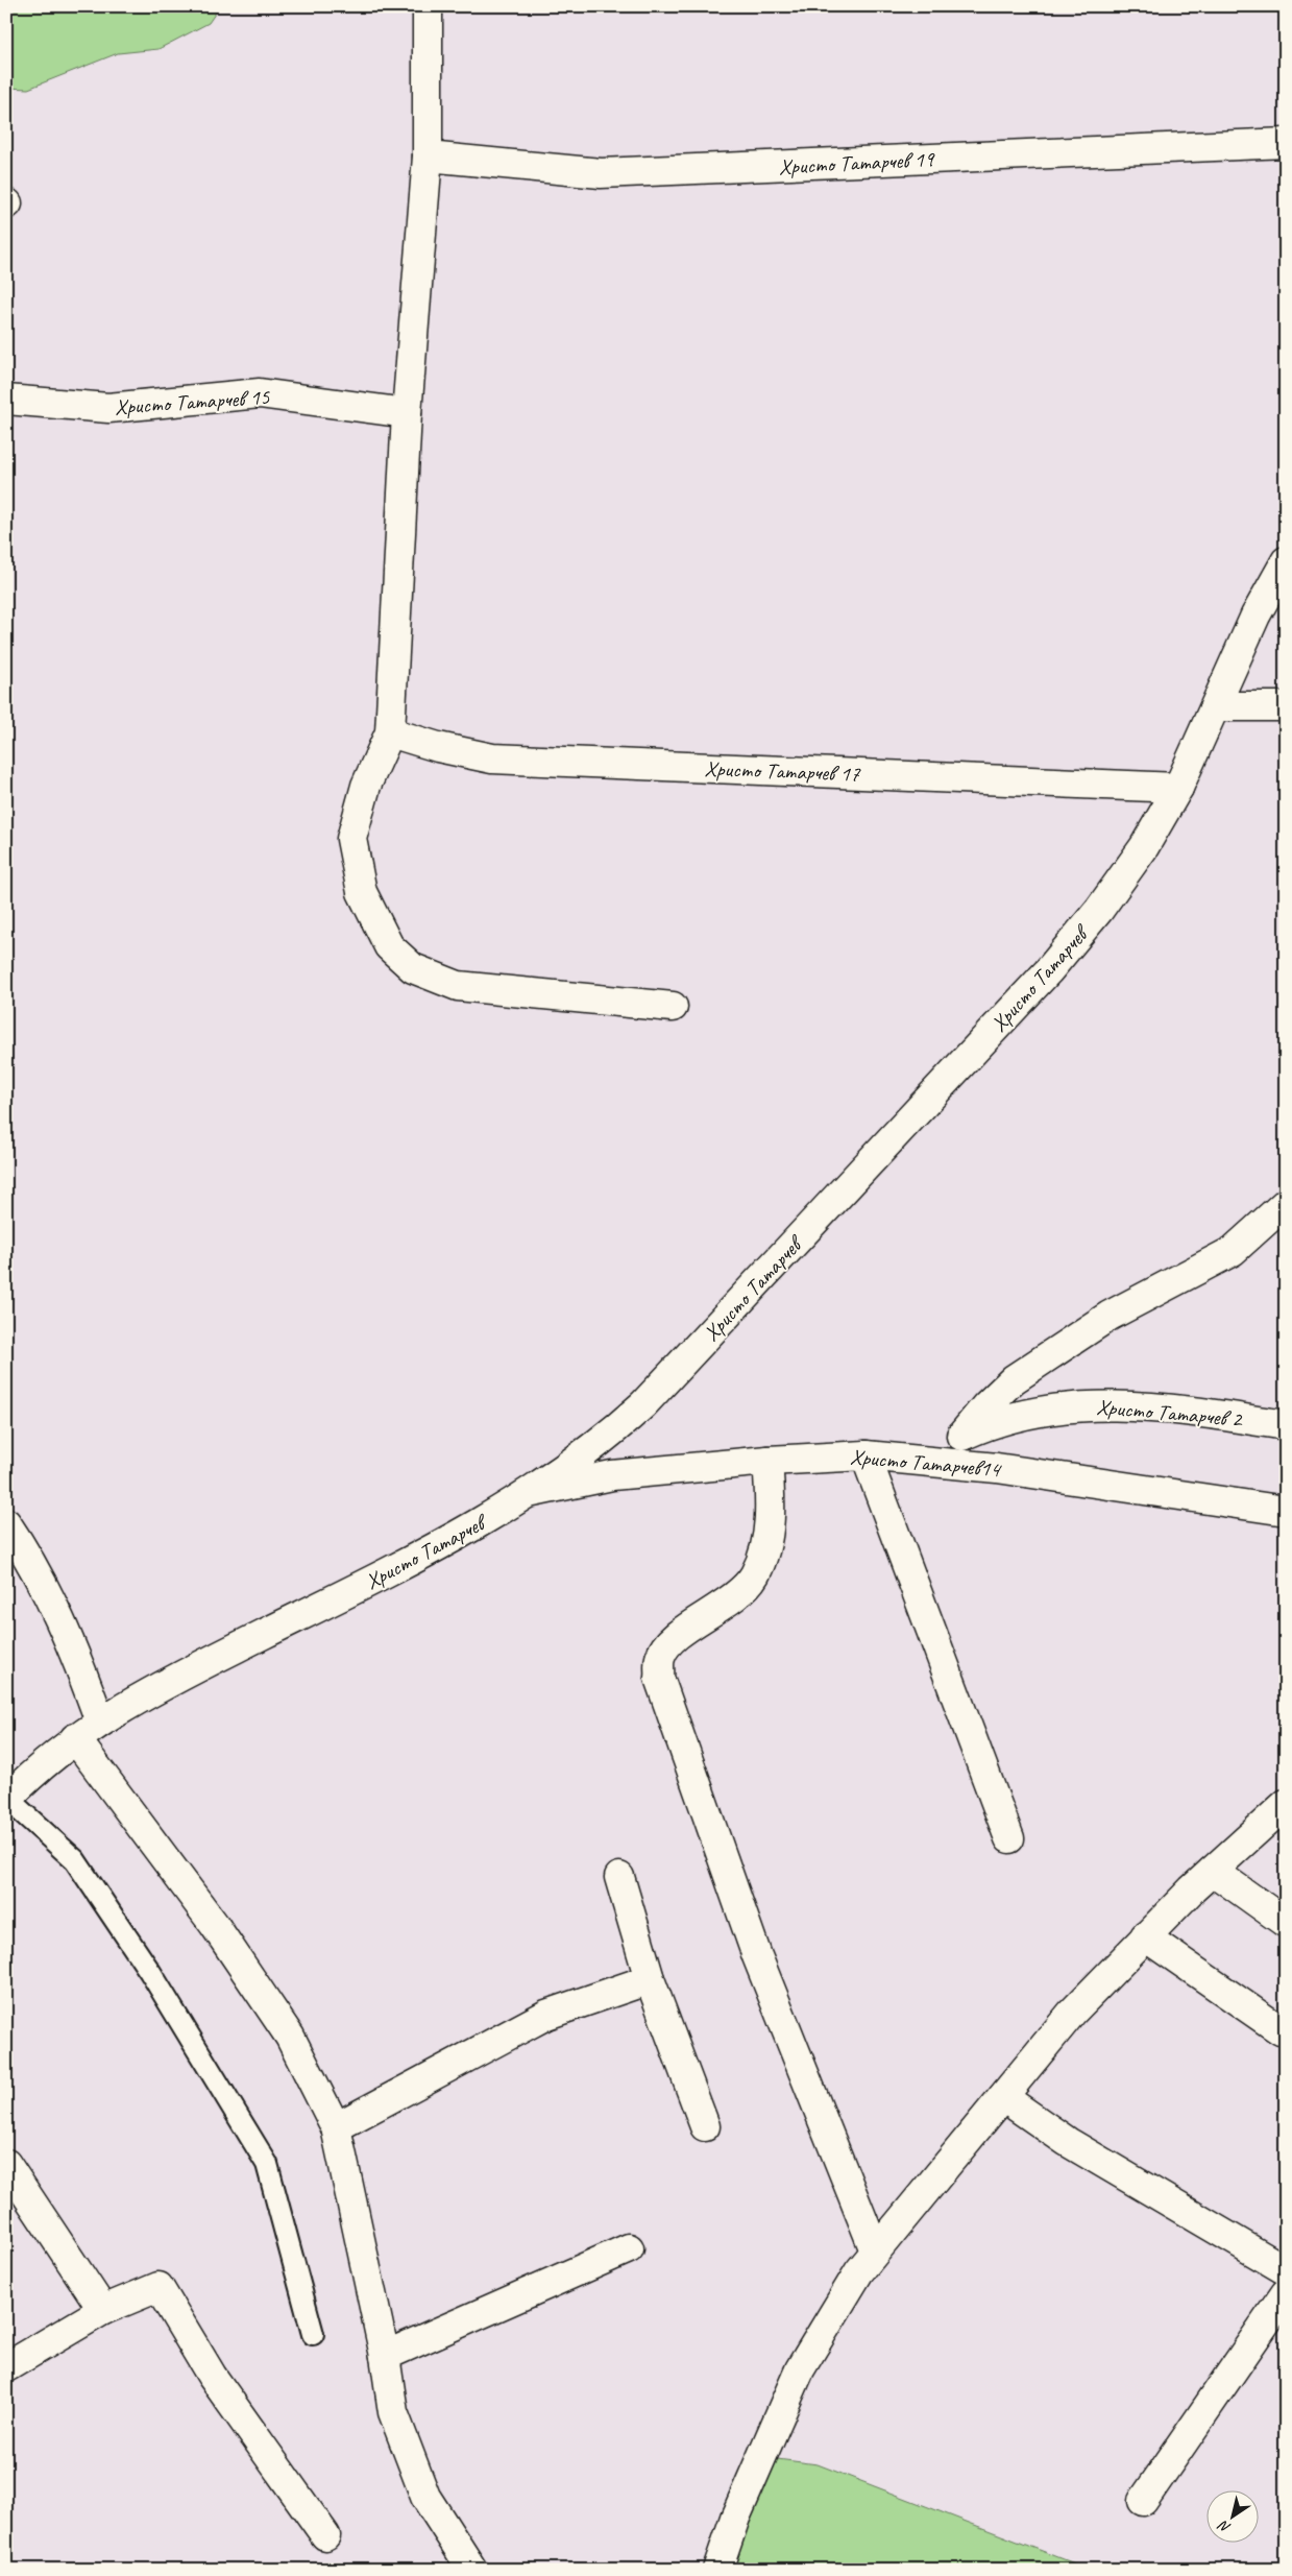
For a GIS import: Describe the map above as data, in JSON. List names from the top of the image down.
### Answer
{
  "streets": {
    "street": [
      "Христо Татарчев 19",
      "Христо Татарчев 15",
      "Христо Татарчев 17",
      "Христо Татарчев",
      "Христо Татарчев 2",
      "Христо Татарчев14"
    ]
  },
  "crossings": [
    ["Христо Татарчев 17", "Христо Татарчев"],
    ["Христо Татарчев", "Христо Татарчев14"]
  ],
  "north": "bottom left"
}
